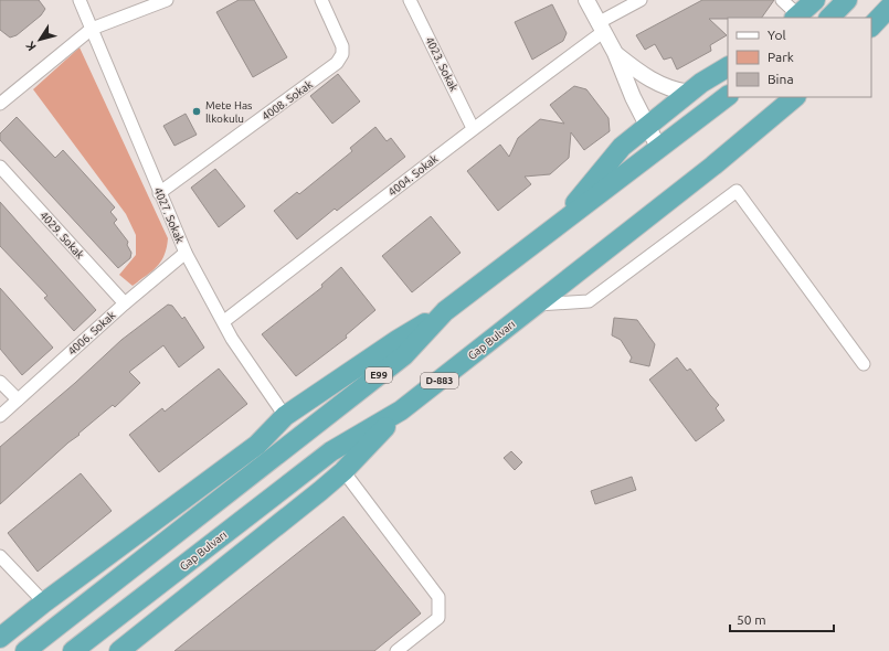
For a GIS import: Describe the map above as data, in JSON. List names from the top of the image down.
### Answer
{
  "streets": {
    "highway": ["Gap Bulvarı", "E99", "D-883"],
    "street": [
      "4023. Sokak",
      "4008. Sokak",
      "4004. Sokak",
      "4027. Sokak",
      "4029. Sokak",
      "4006. Sokak"
    ]
  },
  "crossings": [
    ["4023. Sokak", "4004. Sokak"],
    ["4008. Sokak", "4027. Sokak"],
    ["4004. Sokak", "4027. Sokak"],
    ["4027. Sokak", "4006. Sokak"],
    ["4029. Sokak", "4006. Sokak"]
  ],
  "places": ["Mete Has İlkokulu"],
  "legend": ["Yol", "Park", "Bina"],
  "scale_bar": "50 m",
  "north": "bottom left"
}
